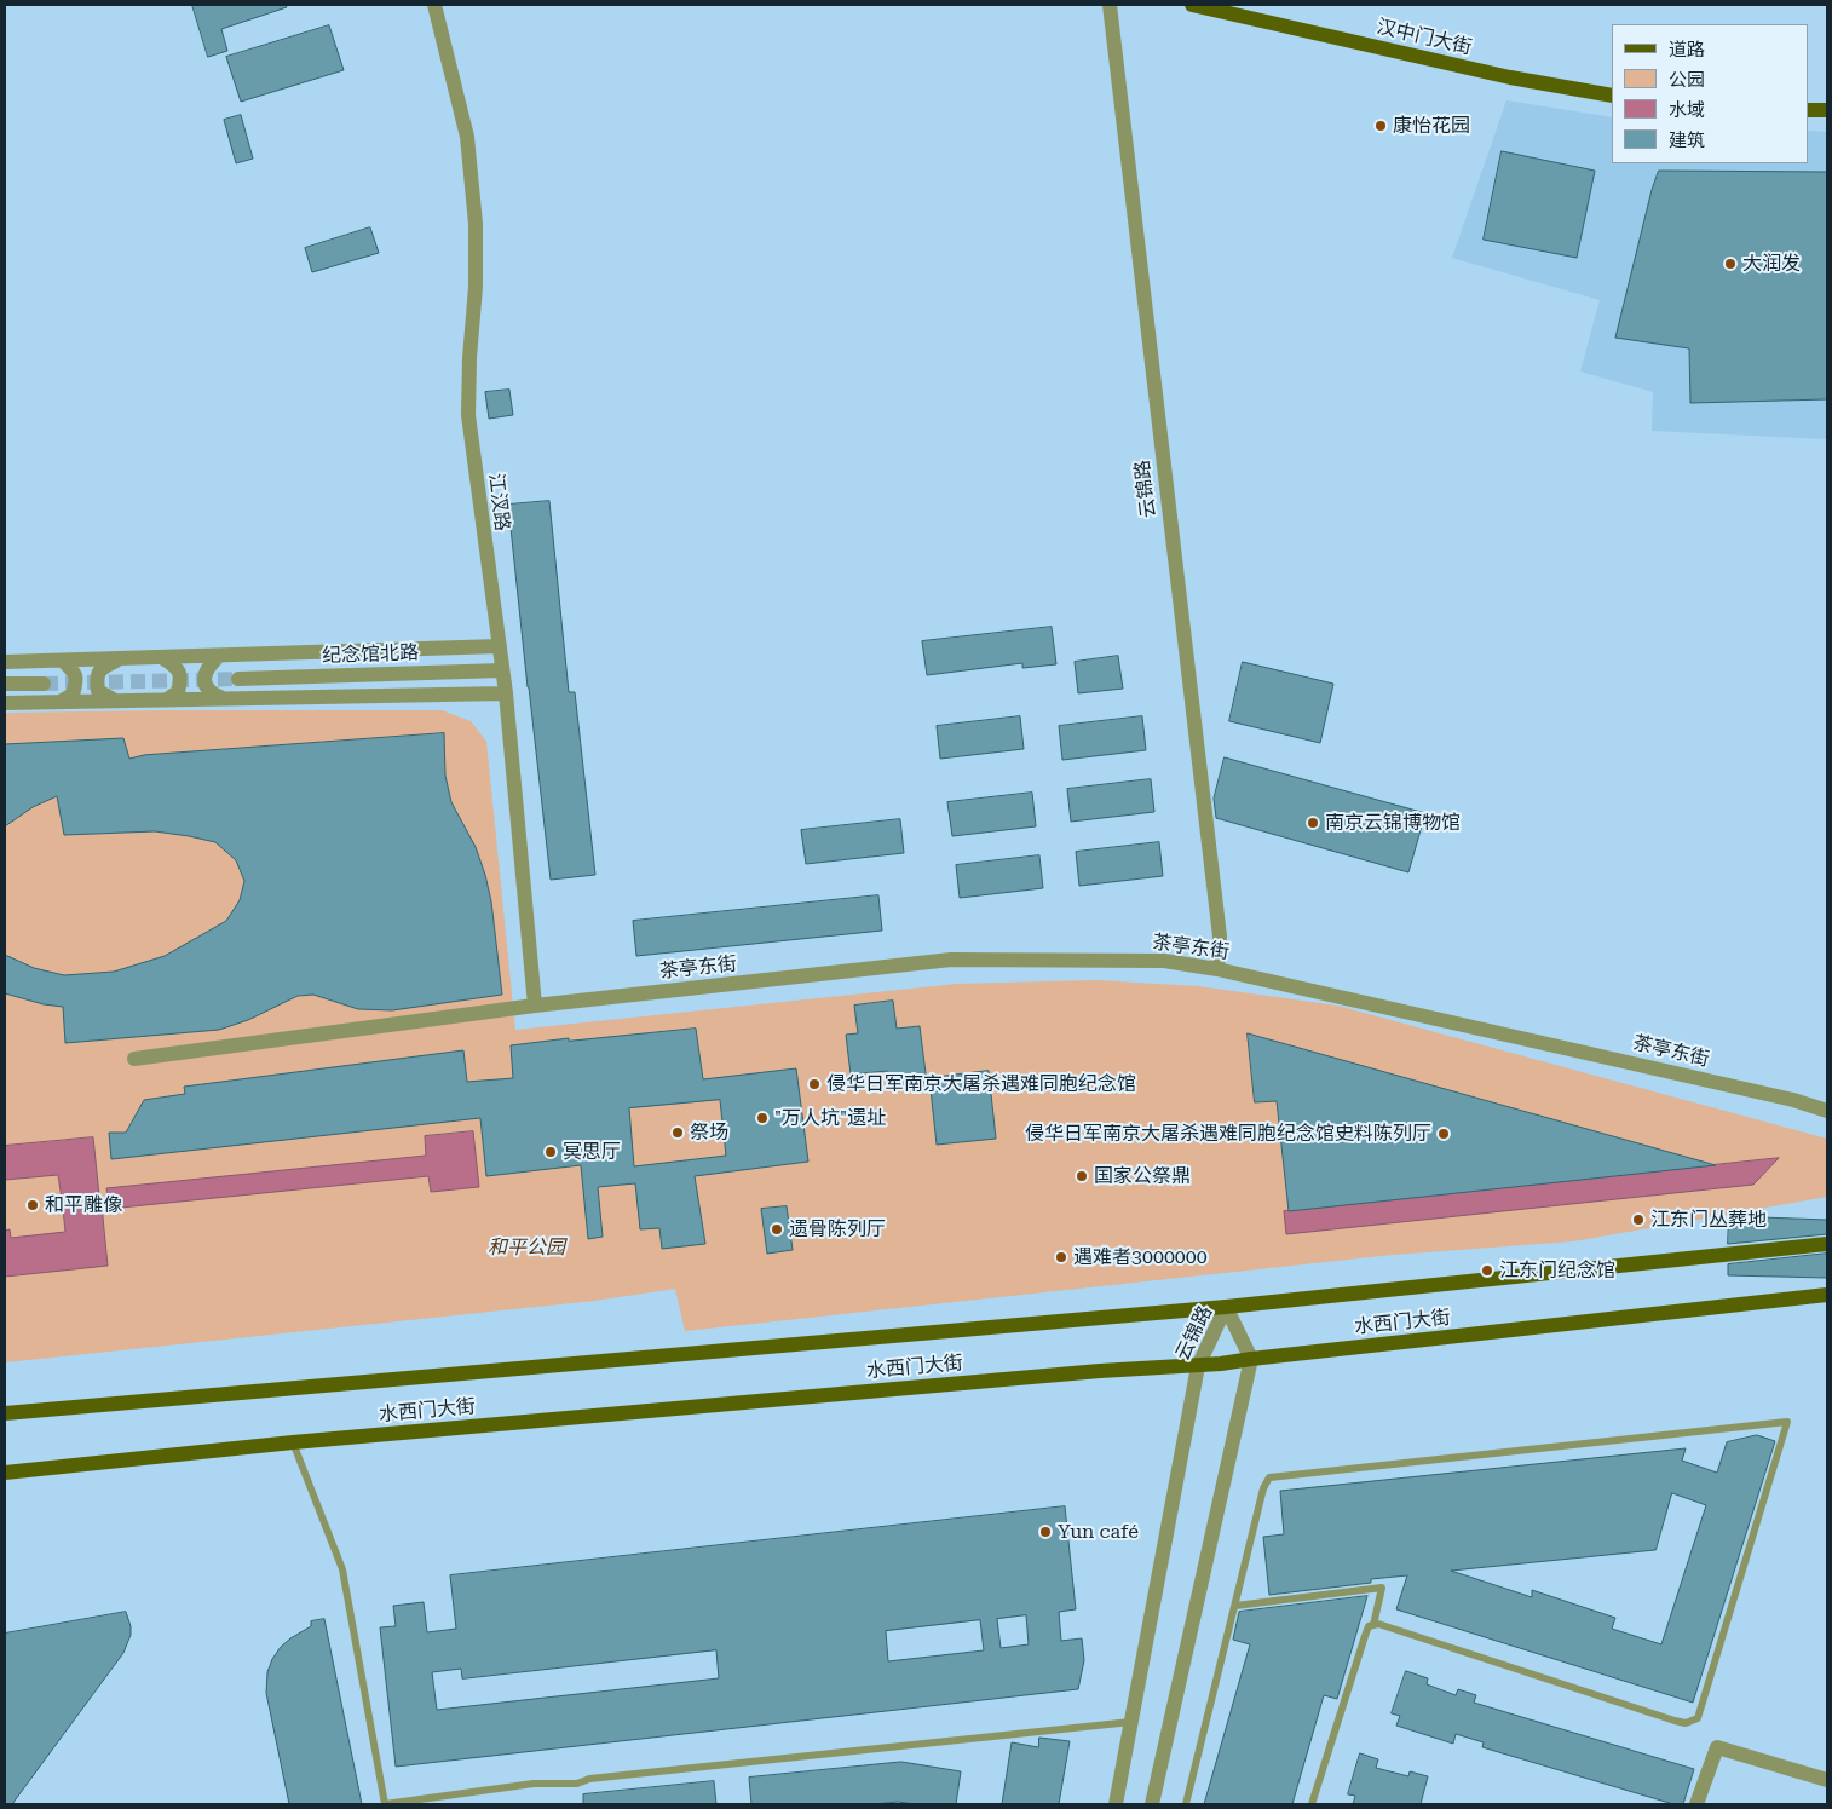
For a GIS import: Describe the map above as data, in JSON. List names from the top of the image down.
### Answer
{
  "streets": {
    "main road": ["汉中门大街", "水西门大街"],
    "street": [
      "云锦路",
      "江汊路",
      "纪念馆北路",
      "茶亭东街"
    ]
  },
  "crossings": [
    ["云锦路", "茶亭东街"],
    ["云锦路", "水西门大街"],
    ["江汊路", "纪念馆北路"],
    ["江汊路", "茶亭东街"]
  ],
  "parks": ["和平公园"],
  "places": [
    "康怡花园",
    "大润发",
    "南京云锦博物馆",
    "侵华日军南京大屠杀遇难同胞纪念馆",
    "\"万人坑\"遗址",
    "祭场",
    "侵华日军南京大屠杀遇难同胞纪念馆史料陈列厅",
    "冥思厅",
    "国家公祭鼎",
    "和平雕像",
    "江东门丛葬地",
    "遗骨陈列厅",
    "遇难者3000000",
    "江东门纪念馆",
    "Yun café"
  ],
  "legend": [
    "道路",
    "公园",
    "水域",
    "建筑"
  ]
}
